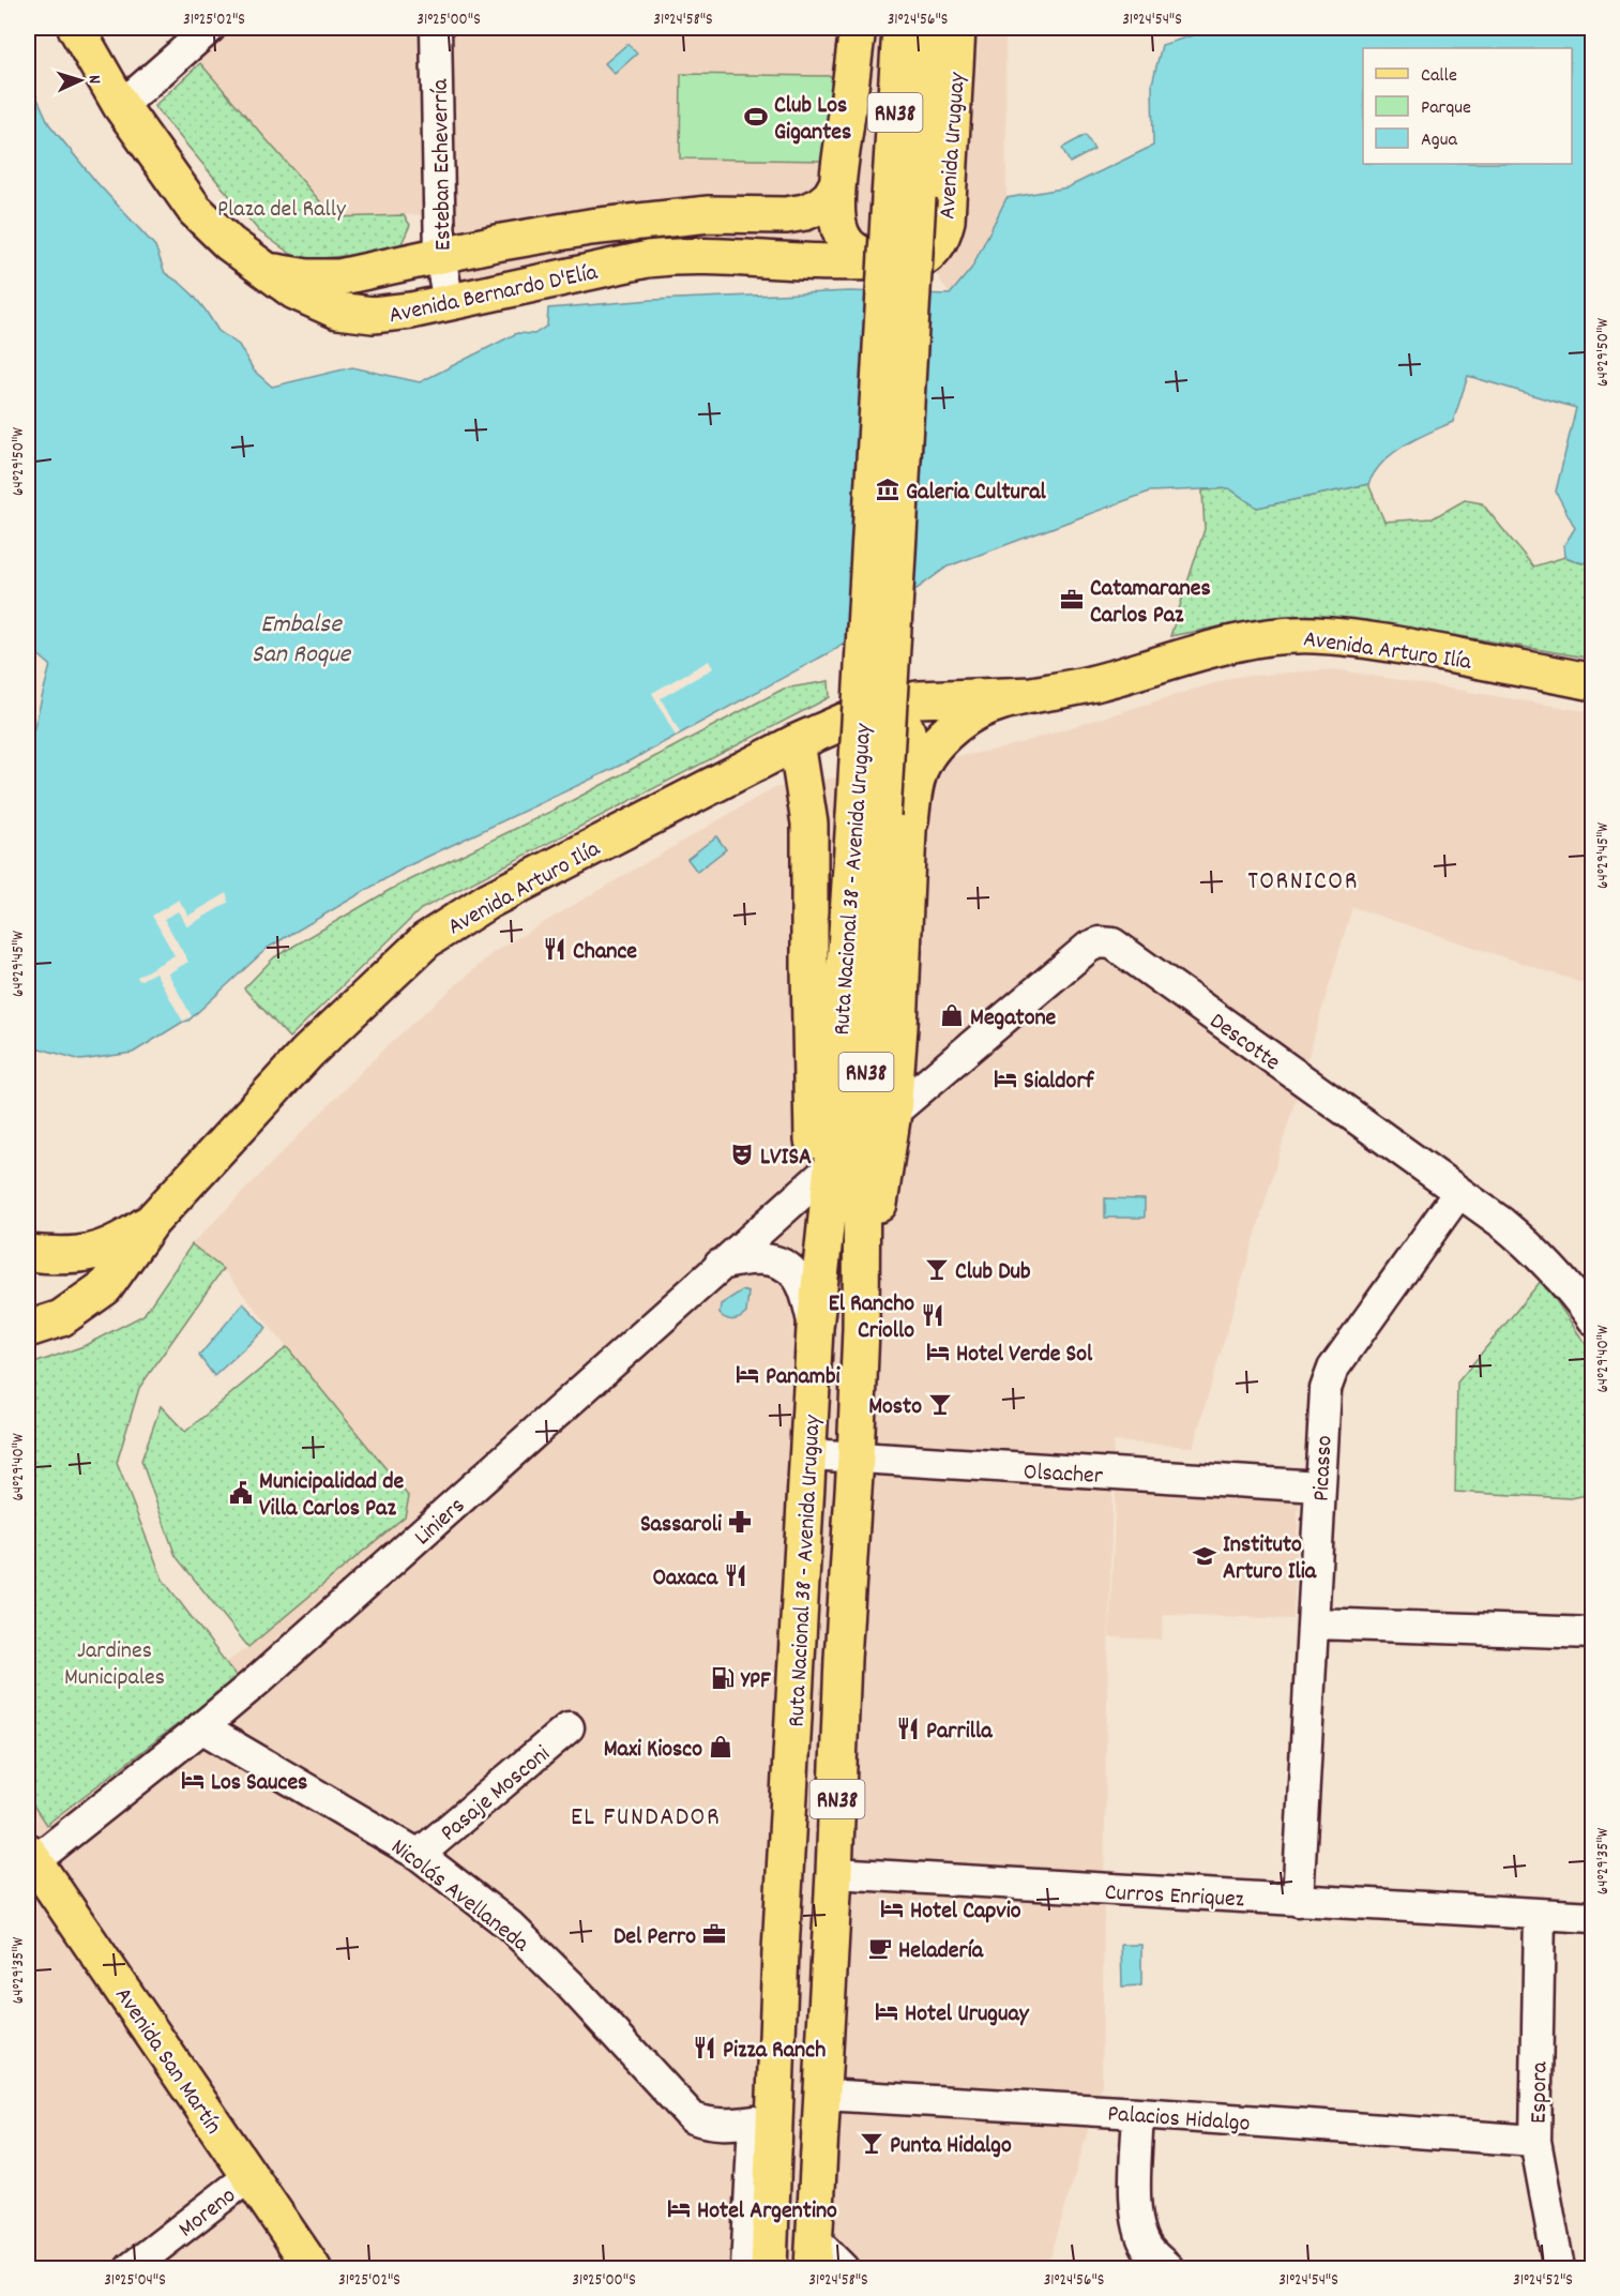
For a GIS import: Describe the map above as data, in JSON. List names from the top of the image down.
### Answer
{
  "streets": {
    "main road": [
      "RN38",
      "Avenida Uruguay",
      "Avenida Bernardo D'Elía",
      "Avenida Arturo Ilía",
      "Ruta Nacional 38 - Avenida Uruguay",
      "Avenida San Martín"
    ],
    "street": [
      "Esteban Echeverría",
      "Descotte",
      "Picasso",
      "Olsacher",
      "Liniers",
      "Pasaje Mosconi",
      "Nicolás Avellaneda",
      "Curros Enriquez",
      "Espora",
      "Palacios Hidalgo",
      "Moreno"
    ]
  },
  "crossings": [
    ["Avenida Uruguay", "Avenida Bernardo D'Elía"],
    ["Esteban Echeverría", "Avenida Bernardo D'Elía"],
    ["Ruta Nacional 38 - Avenida Uruguay", "Olsacher"],
    ["Ruta Nacional 38 - Avenida Uruguay", "Liniers"],
    ["Ruta Nacional 38 - Avenida Uruguay", "Curros Enriquez"],
    ["Ruta Nacional 38 - Avenida Uruguay", "Palacios Hidalgo"],
    ["Descotte", "Picasso"],
    ["Picasso", "Olsacher"],
    ["Picasso", "Curros Enriquez"],
    ["Liniers", "Nicolás Avellaneda"],
    ["Liniers", "Avenida San Martín"],
    ["Pasaje Mosconi", "Nicolás Avellaneda"],
    ["Curros Enriquez", "Espora"],
    ["Avenida San Martín", "Moreno"],
    ["Espora", "Palacios Hidalgo"]
  ],
  "districts": ["TORNICOR", "EL FUNDADOR"],
  "water": ["Embalse San Roque"],
  "parks": ["Plaza del Rally", "Jardines Municipales"],
  "places": {
    "sports": ["Club Los Gigantes"],
    "museum": ["Galeria Cultural"],
    "office": ["Catamaranes Carlos Paz", "Del Perro"],
    "restaurant": [
      "Chance",
      "El Rancho Criollo",
      "Oaxaca",
      "Parrilla",
      "Pizza Ranch"
    ],
    "shop": ["Megatone", "Maxi Kiosco"],
    "hotel": [
      "Sialdorf",
      "Hotel Verde Sol",
      "Panambi",
      "Los Sauces",
      "Hotel Capvio",
      "Hotel Uruguay",
      "Hotel Argentino"
    ],
    "theatre": ["LVISA"],
    "bar": ["Club Dub", "Mosto", "Punta Hidalgo"],
    "public building": ["Municipalidad de Villa Carlos Paz"],
    "pharmacy": ["Sassaroli"],
    "school or university": ["Instituto Arturo Ilia"],
    "fuel station": ["YPF"],
    "cafe": ["Heladería"]
  },
  "legend": ["Calle", "Parque", "Agua"],
  "north": "right",
  "coordinates": [
    "31°25'02\"S",
    "31°25'00\"S",
    "31°24'58\"S",
    "31°24'56\"S",
    "31°24'54\"S",
    "64°29'50\"W",
    "64°29'45\"W",
    "64°29'40\"W",
    "64°29'35\"W",
    "31°25'04\"S",
    "31°24'52\"S"
  ]
}
